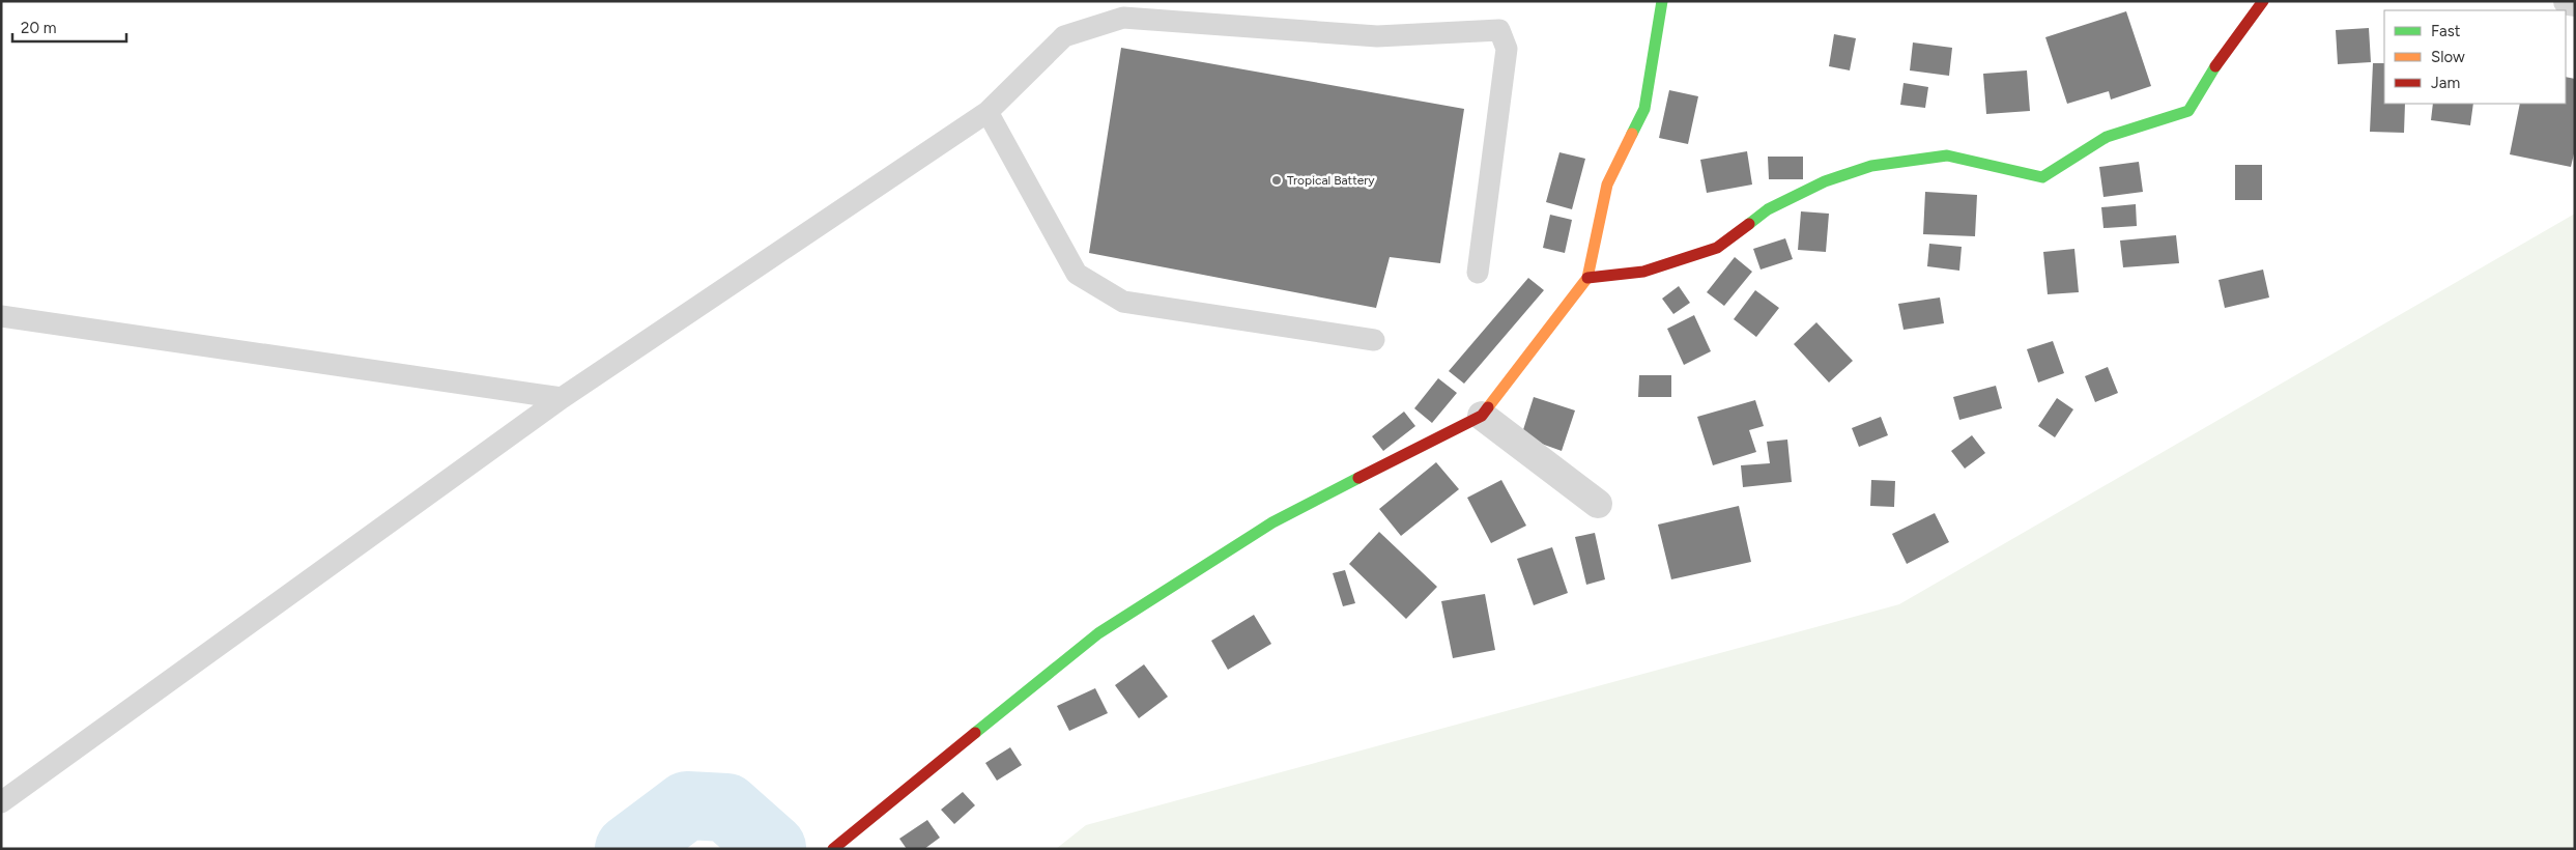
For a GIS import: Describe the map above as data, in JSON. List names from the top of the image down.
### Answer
{
  "places": ["Tropical Battery"],
  "legend": ["Fast", "Slow", "Jam"],
  "scale_bar": "20 m"
}
